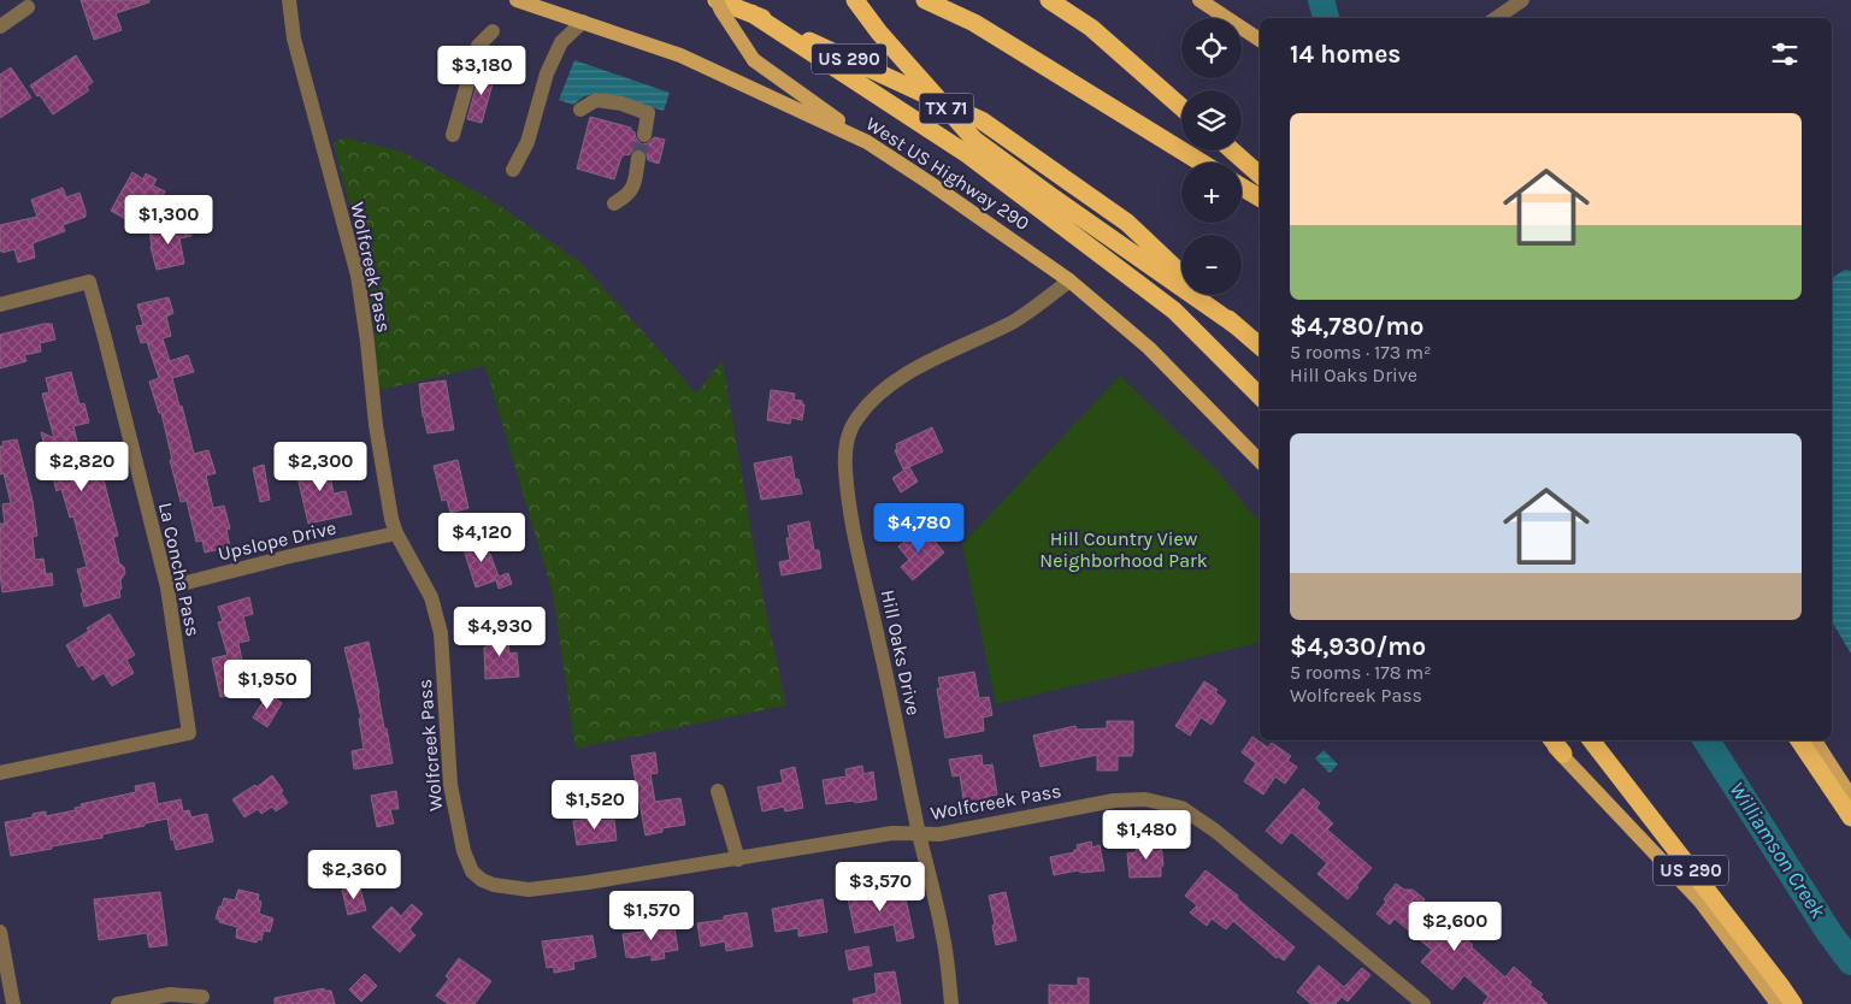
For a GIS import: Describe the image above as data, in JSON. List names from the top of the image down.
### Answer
{
  "streets": {
    "highway": ["US 290", "TX 71"],
    "main road": ["West US Highway 290"],
    "street": [
      "Wolfcreek Pass",
      "Upslope Drive",
      "La Concha Pass",
      "Hill Oaks Drive"
    ]
  },
  "crossings": [
    ["US 290", "TX 71"],
    ["West US Highway 290", "Hill Oaks Drive"],
    ["Wolfcreek Pass", "Upslope Drive"],
    ["Wolfcreek Pass", "Hill Oaks Drive"],
    ["Upslope Drive", "La Concha Pass"]
  ],
  "water": ["Williamson Creek"],
  "parks": ["Hill Country View Neighborhood Park"],
  "page": {
    "map_buttons": ["+", "−"],
    "heading": "14 homes",
    "price": [
      "$3,180",
      "$1,300",
      "$2,820",
      "$2,300",
      "$4,780",
      "$4,120",
      "$4,930",
      "$1,950",
      "$1,520",
      "$1,480",
      "$2,360",
      "$3,570",
      "$1,570",
      "$2,600"
    ],
    "list": [
      {
        "name": "$4,780/mo",
        "note": "5 rooms · 173 m² · Hill Oaks Drive"
      },
      {
        "name": "$4,930/mo",
        "note": "5 rooms · 178 m² · Wolfcreek Pass"
      }
    ]
  }
}
